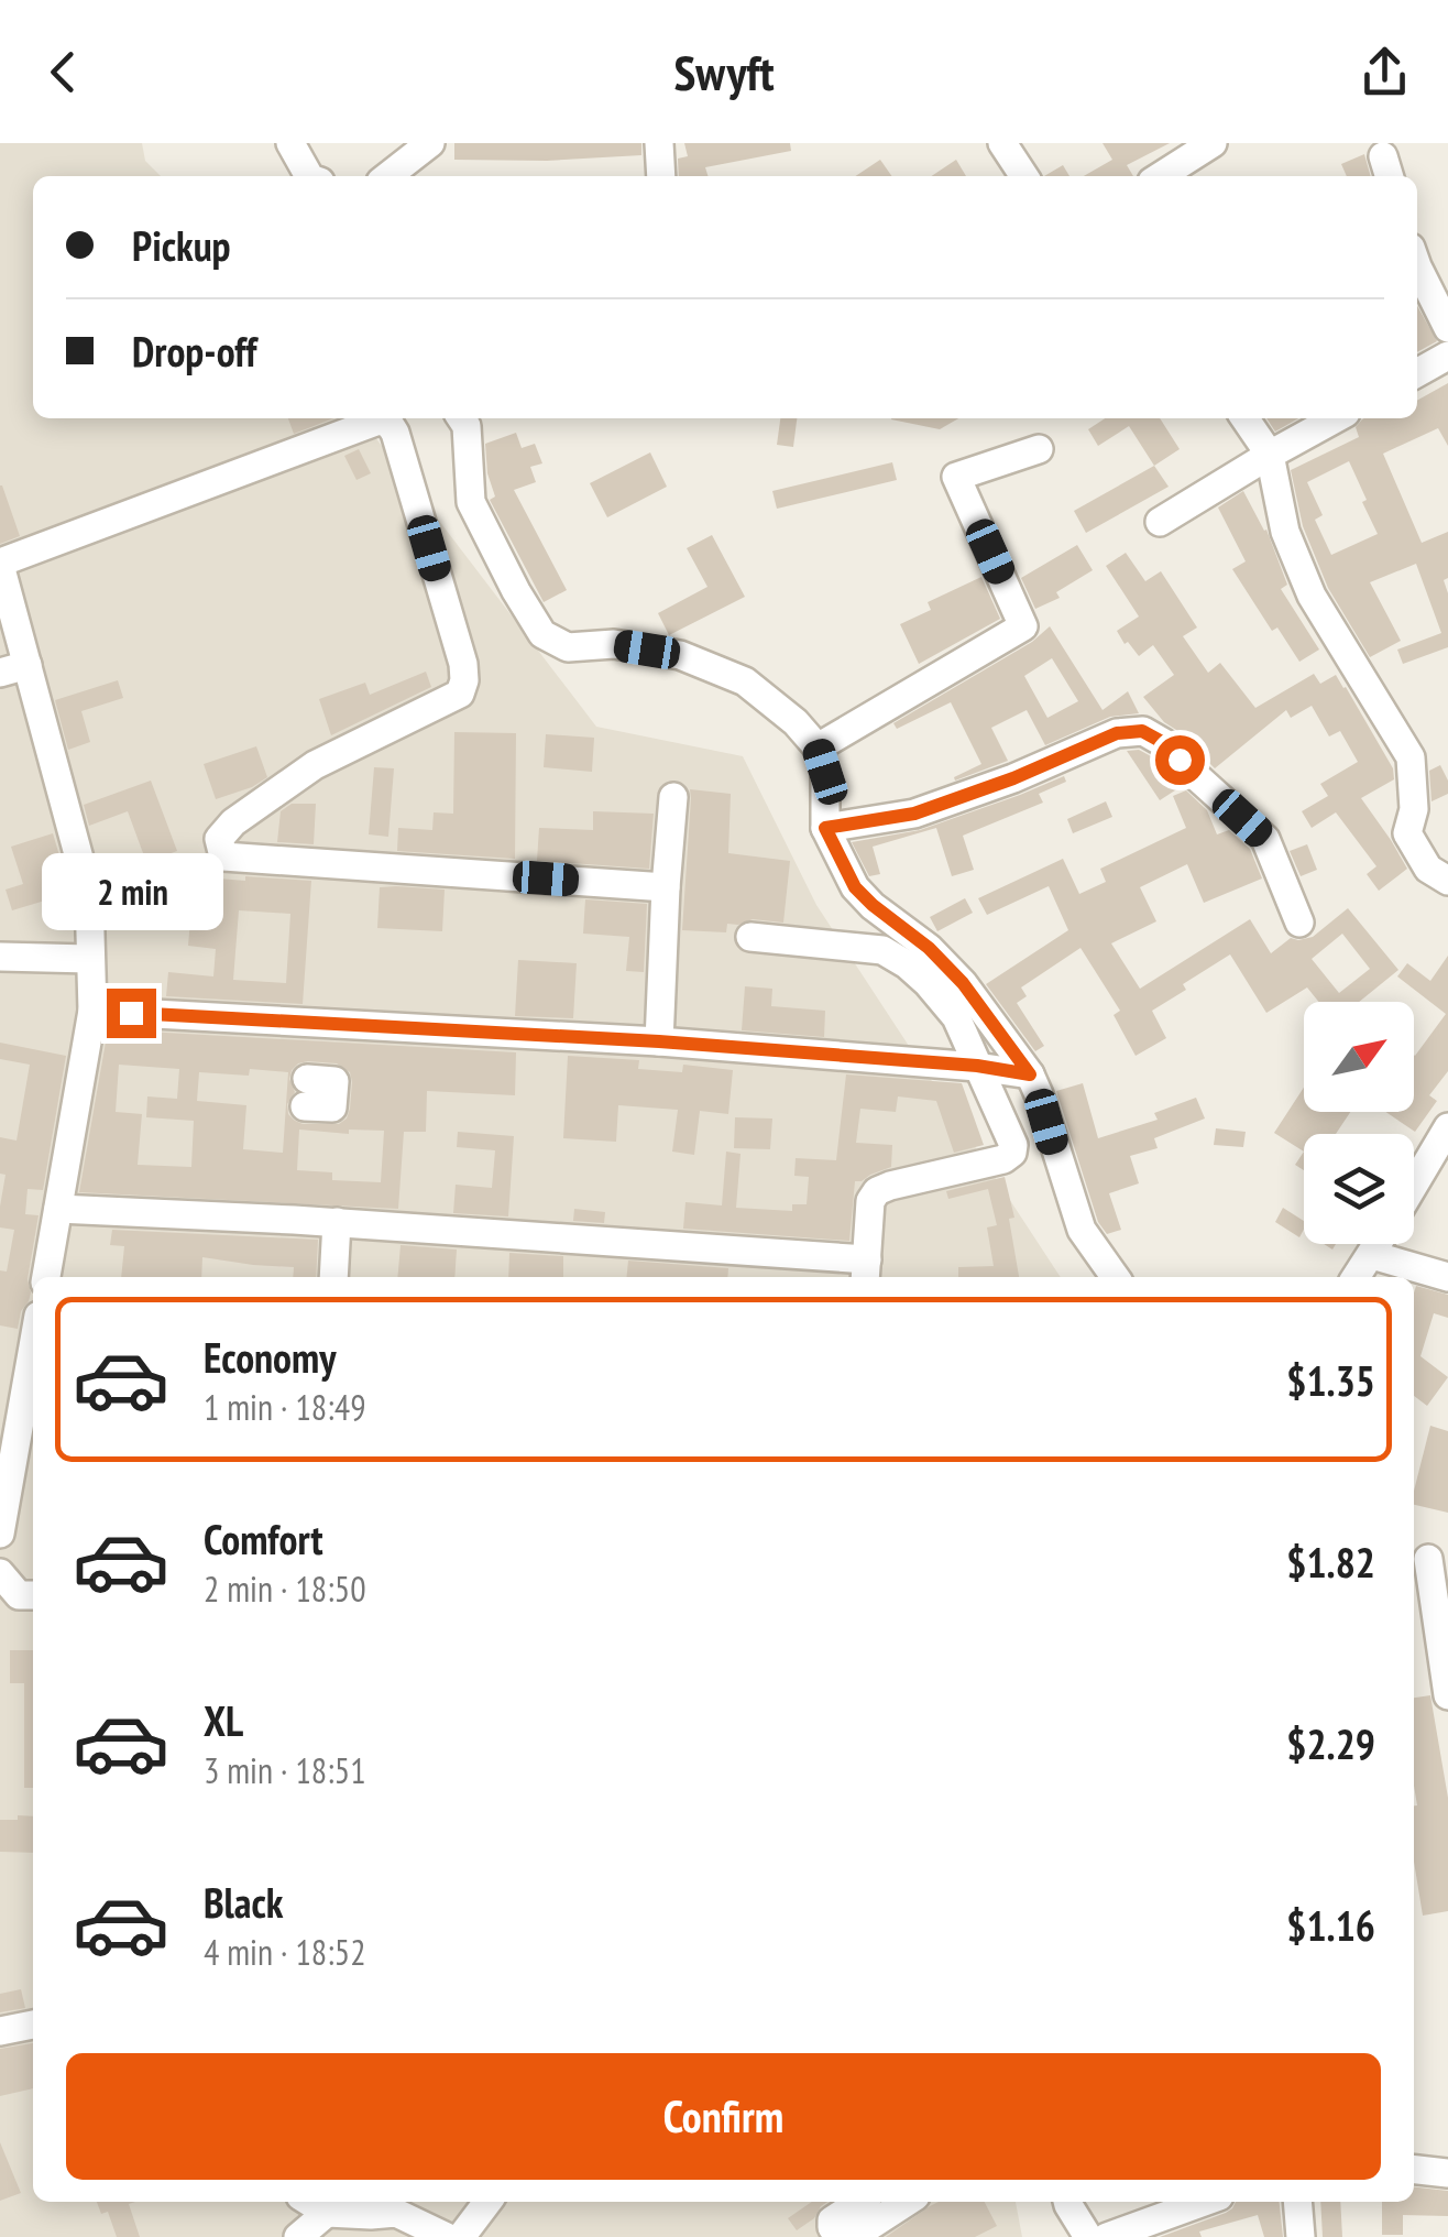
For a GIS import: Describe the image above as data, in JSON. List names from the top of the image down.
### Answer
{
  "north": "top right",
  "page": {
    "header": "Swyft",
    "banner": ["Pickup", "Drop-off"],
    "bubble": "2 min",
    "list": [
      {
        "name": "Economy",
        "note": "1 min · 18:49",
        "value": "$1.35"
      },
      {
        "name": "Comfort",
        "note": "2 min · 18:50",
        "value": "$1.82"
      },
      {
        "name": "XL",
        "note": "3 min · 18:51",
        "value": "$2.29"
      },
      {
        "name": "Black",
        "note": "4 min · 18:52",
        "value": "$1.16"
      }
    ],
    "buttons": "Confirm"
  }
}
